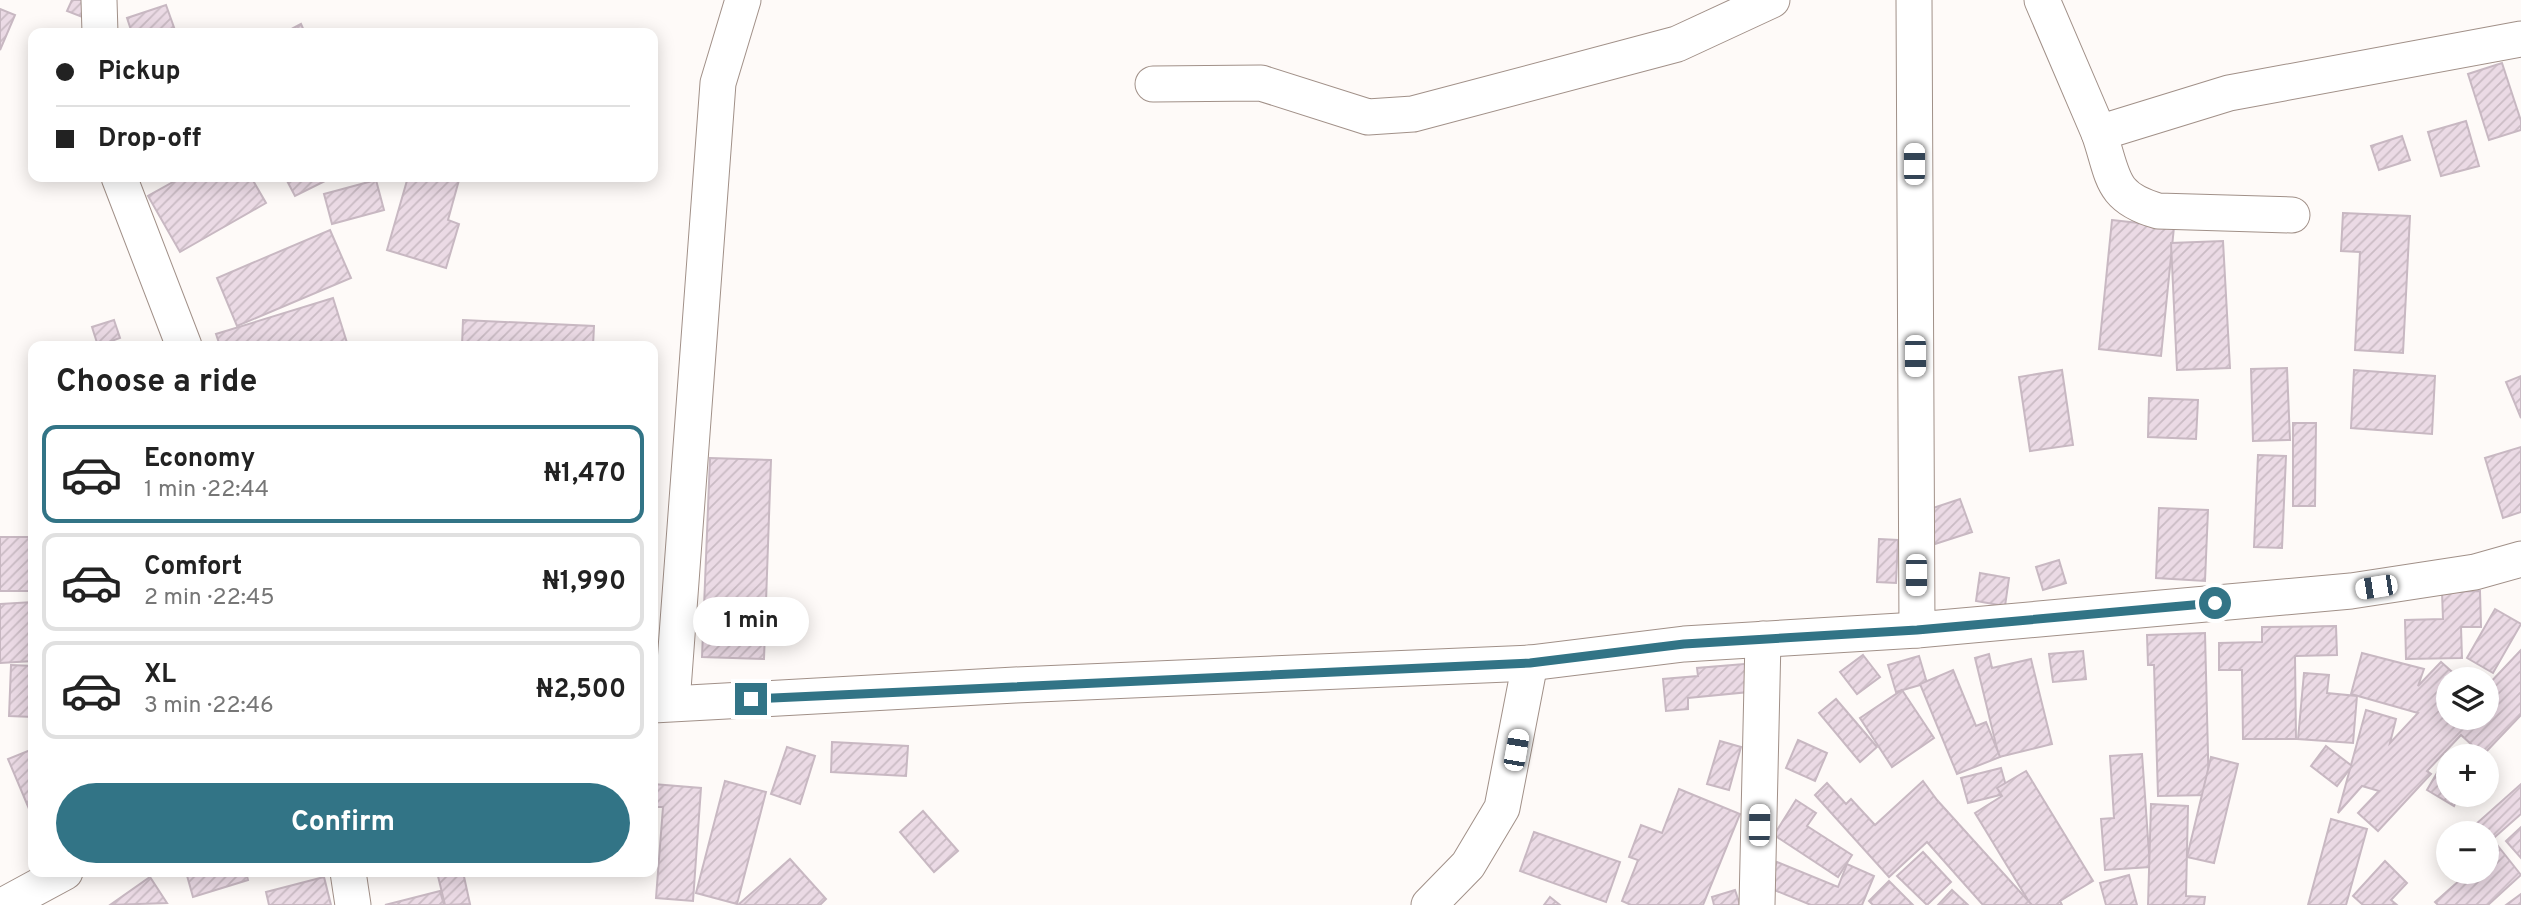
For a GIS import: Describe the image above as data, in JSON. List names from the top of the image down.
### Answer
{
  "page": {
    "banner": ["Pickup", "Drop-off"],
    "heading": "Choose a ride",
    "list": [
      {
        "name": "Economy",
        "note": "1 min · 22:44",
        "value": "₦1,470"
      },
      {
        "name": "Comfort",
        "note": "2 min · 22:45",
        "value": "₦1,990"
      },
      {
        "name": "XL",
        "note": "3 min · 22:46",
        "value": "₦2,500"
      }
    ],
    "bubble": "1 min",
    "map_buttons": ["+", "−"],
    "buttons": "Confirm"
  }
}
